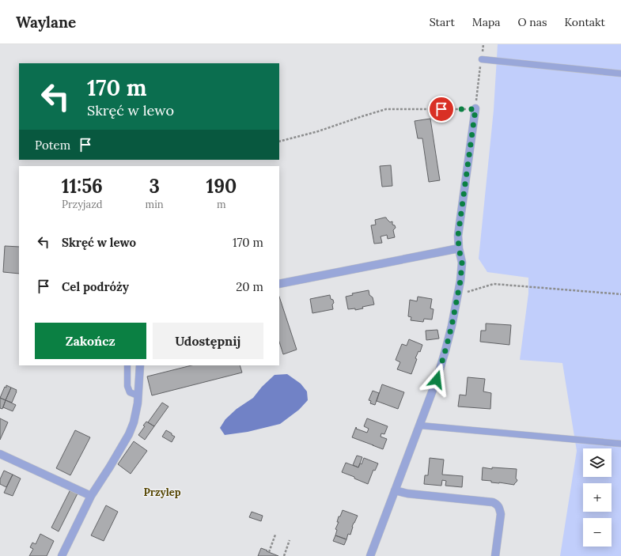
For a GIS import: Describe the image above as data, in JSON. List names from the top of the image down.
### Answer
{
  "districts": ["Przylep"],
  "page": {
    "header": "Waylane",
    "nav": [
      "Start",
      "Mapa",
      "O nas",
      "Kontakt"
    ],
    "turn": ["170 m", "Skręć w lewo"],
    "then": "Potem",
    "eta": [
      "11:56",
      "Przyjazd",
      "3",
      "min",
      "190",
      "m"
    ],
    "list": [
      {
        "name": "Skręć w lewo",
        "value": "170 m"
      },
      {
        "name": "Cel podróży",
        "value": "20 m"
      }
    ],
    "buttons": ["Zakończ", "Udostępnij"],
    "map_buttons": ["+", "−"]
  }
}
